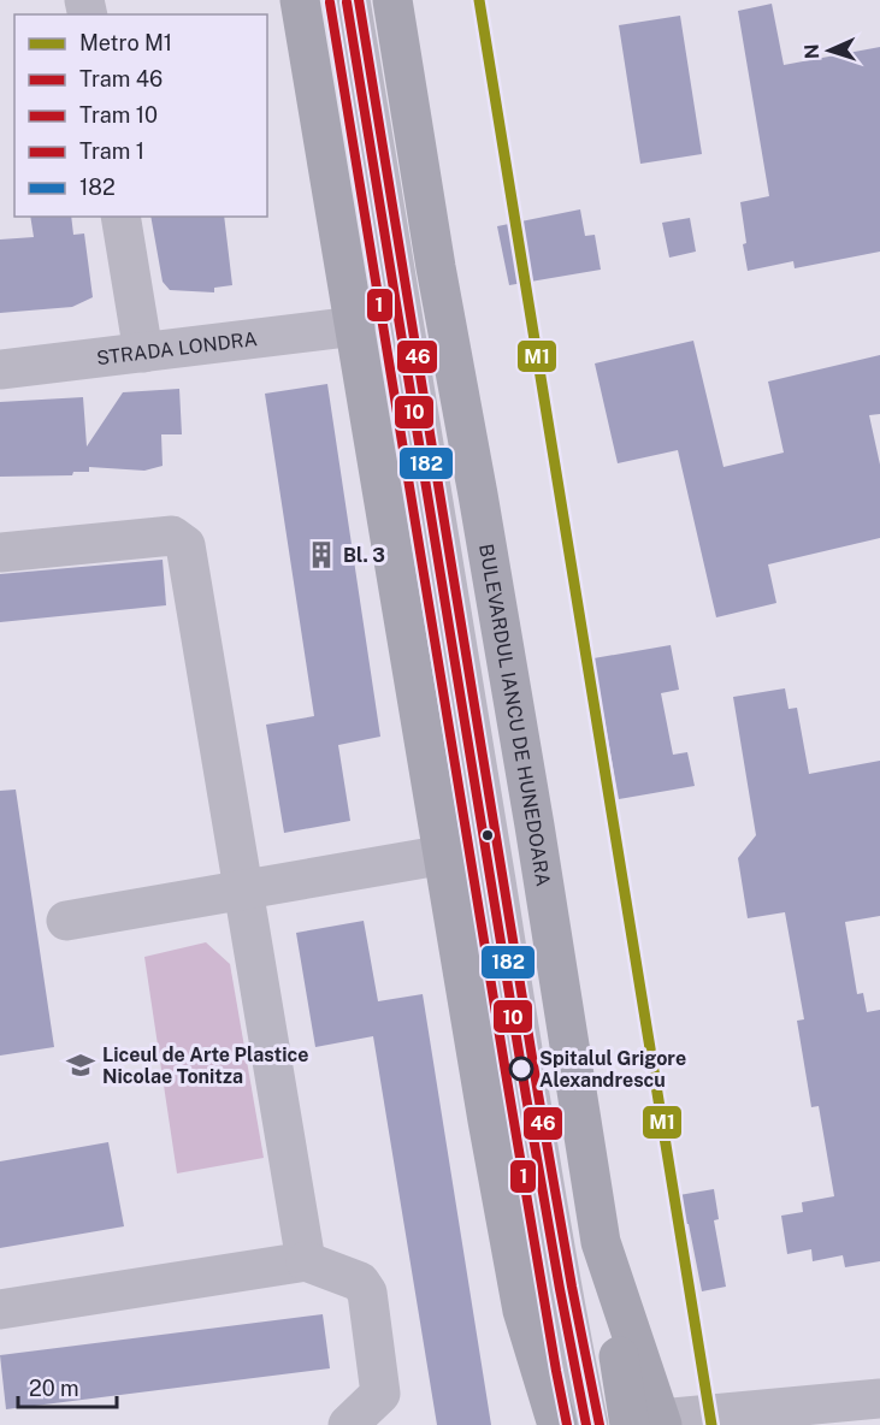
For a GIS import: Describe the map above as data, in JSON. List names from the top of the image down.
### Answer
{
  "streets": {
    "main road": ["BULEVARDUL IANCU DE HUNEDOARA"],
    "street": ["STRADA LONDRA"]
  },
  "places": {
    "building": ["Bl. 3"],
    "school or university": ["Liceul de Arte Plastice Nicolae Tonitza"],
    "other": ["Spitalul Grigore Alexandrescu"]
  },
  "lines": [
    "metro line M1",
    "tram line 46",
    "transit line 182",
    "tram line 10",
    "tram line 1"
  ],
  "legend": [
    "Metro M1",
    "Tram 46",
    "Tram 10",
    "Tram 1",
    "182"
  ],
  "scale_bar": "20 m",
  "north": "left"
}
